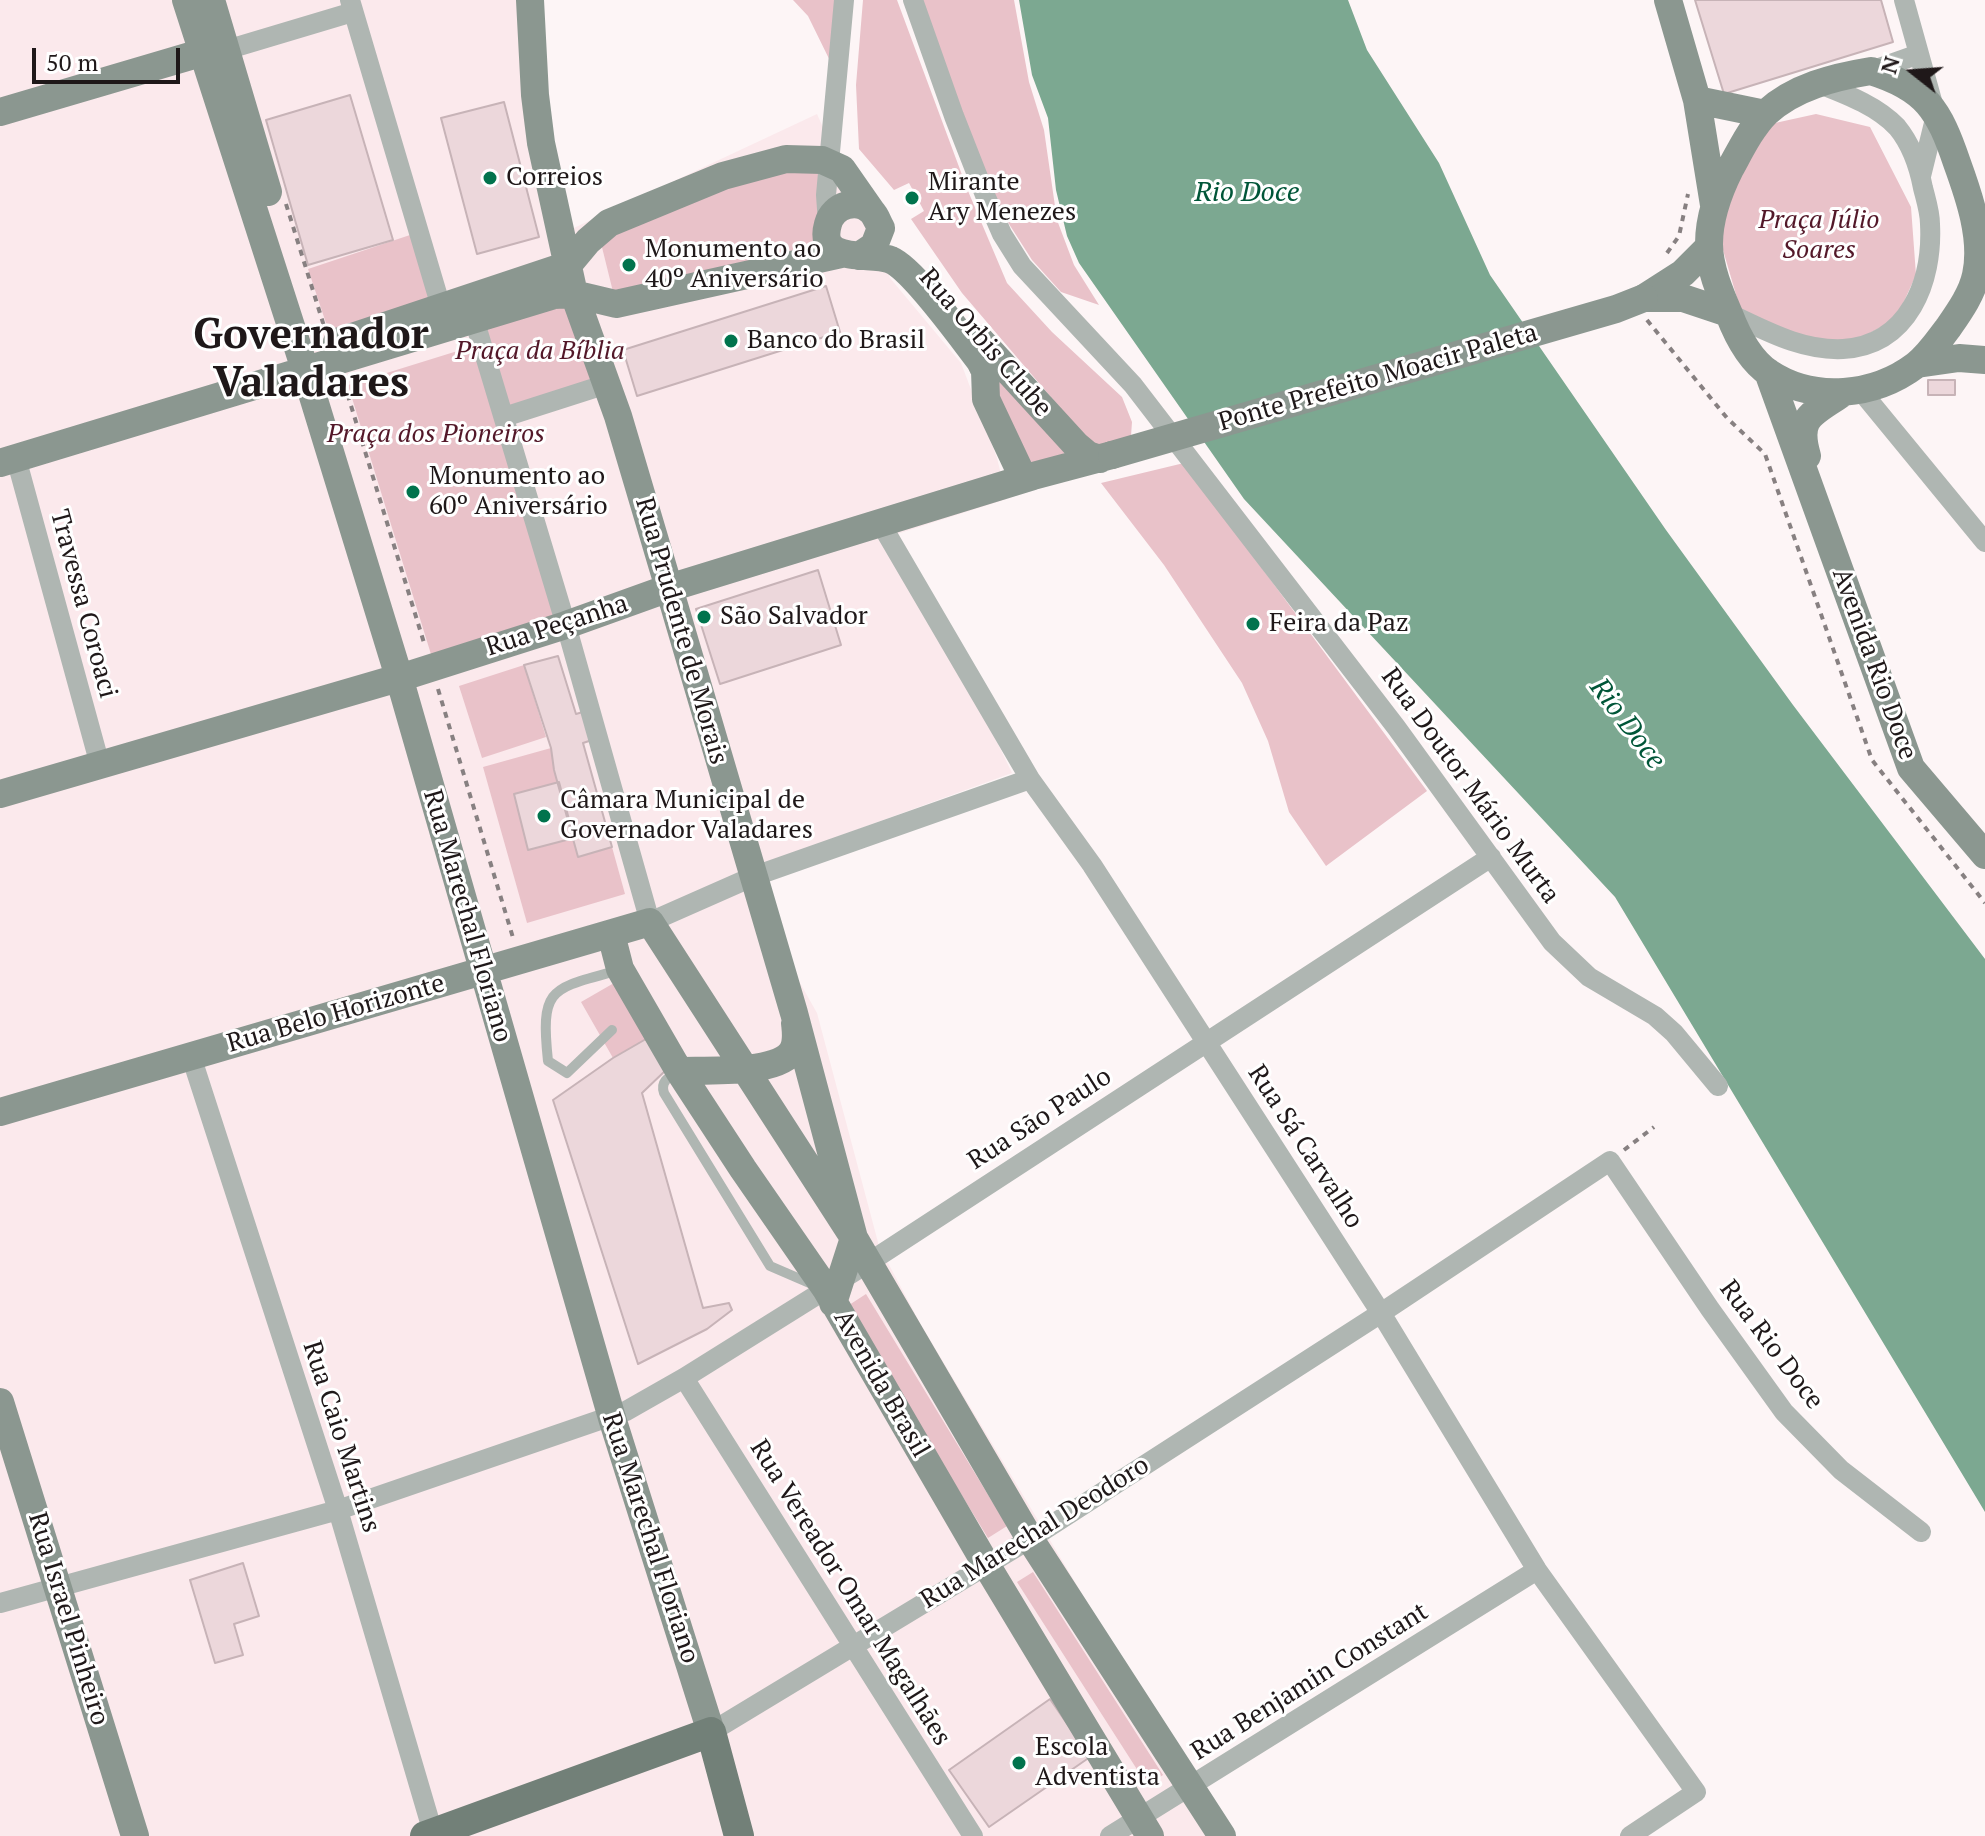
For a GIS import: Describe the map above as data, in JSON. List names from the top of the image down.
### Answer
{
  "streets": {
    "main road": ["Rua Marechal Floriano", "Rua Marechal Deodoro"],
    "street": [
      "Rua Orbis Clube",
      "Ponte Prefeito Moacir Paleta",
      "Travessa Coroaci",
      "Rua Peçanha",
      "Rua Prudente de Morais",
      "Avenida Rio Doce",
      "Rua Doutor Mário Murta",
      "Rua Belo Horizonte",
      "Rua São Paulo",
      "Rua Sá Carvalho",
      "Rua Rio Doce",
      "Avenida Brasil",
      "Rua Caio Martins",
      "Rua Vereador Omar Magalhães",
      "Rua Israel Pinheiro",
      "Rua Benjamin Constant"
    ]
  },
  "crossings": [
    ["Rua Orbis Clube", "Ponte Prefeito Moacir Paleta"],
    ["Rua Orbis Clube", "Rua Peçanha"],
    ["Ponte Prefeito Moacir Paleta", "Rua Peçanha"],
    ["Travessa Coroaci", "Rua Peçanha"],
    ["Rua Peçanha", "Rua Prudente de Morais"],
    ["Rua Peçanha", "Rua Marechal Floriano"],
    ["Rua Peçanha", "Rua Sá Carvalho"],
    ["Rua Prudente de Morais", "Rua Belo Horizonte"],
    ["Rua Prudente de Morais", "Rua São Paulo"],
    ["Rua Doutor Mário Murta", "Rua São Paulo"],
    ["Rua Marechal Floriano", "Rua Belo Horizonte"],
    ["Rua Marechal Floriano", "Rua Marechal Deodoro"],
    ["Rua Belo Horizonte", "Rua Sá Carvalho"],
    ["Rua Belo Horizonte", "Avenida Brasil"],
    ["Rua Belo Horizonte", "Rua Caio Martins"],
    ["Rua São Paulo", "Rua Sá Carvalho"],
    ["Rua Sá Carvalho", "Rua Marechal Deodoro"],
    ["Rua Sá Carvalho", "Rua Benjamin Constant"],
    ["Rua Rio Doce", "Rua Marechal Deodoro"],
    ["Avenida Brasil", "Rua Marechal Deodoro"],
    ["Avenida Brasil", "Rua Benjamin Constant"],
    ["Rua Caio Martins", "Rua Marechal Deodoro"],
    ["Rua Marechal Deodoro", "Rua Vereador Omar Magalhães"]
  ],
  "districts": ["Governador Valadares"],
  "water": ["Rio Doce"],
  "parks": ["Praça Júlio Soares", "Praça da Bíblia", "Praça dos Pioneiros"],
  "places": [
    "Correios",
    "Mirante Ary Menezes",
    "Monumento ao 40º Aniversário",
    "Banco do Brasil",
    "Monumento ao 60º Aniversário",
    "São Salvador",
    "Feira da Paz",
    "Câmara Municipal de Governador Valadares",
    "Escola Adventista"
  ],
  "scale_bar": "50 m",
  "north": "left"
}
